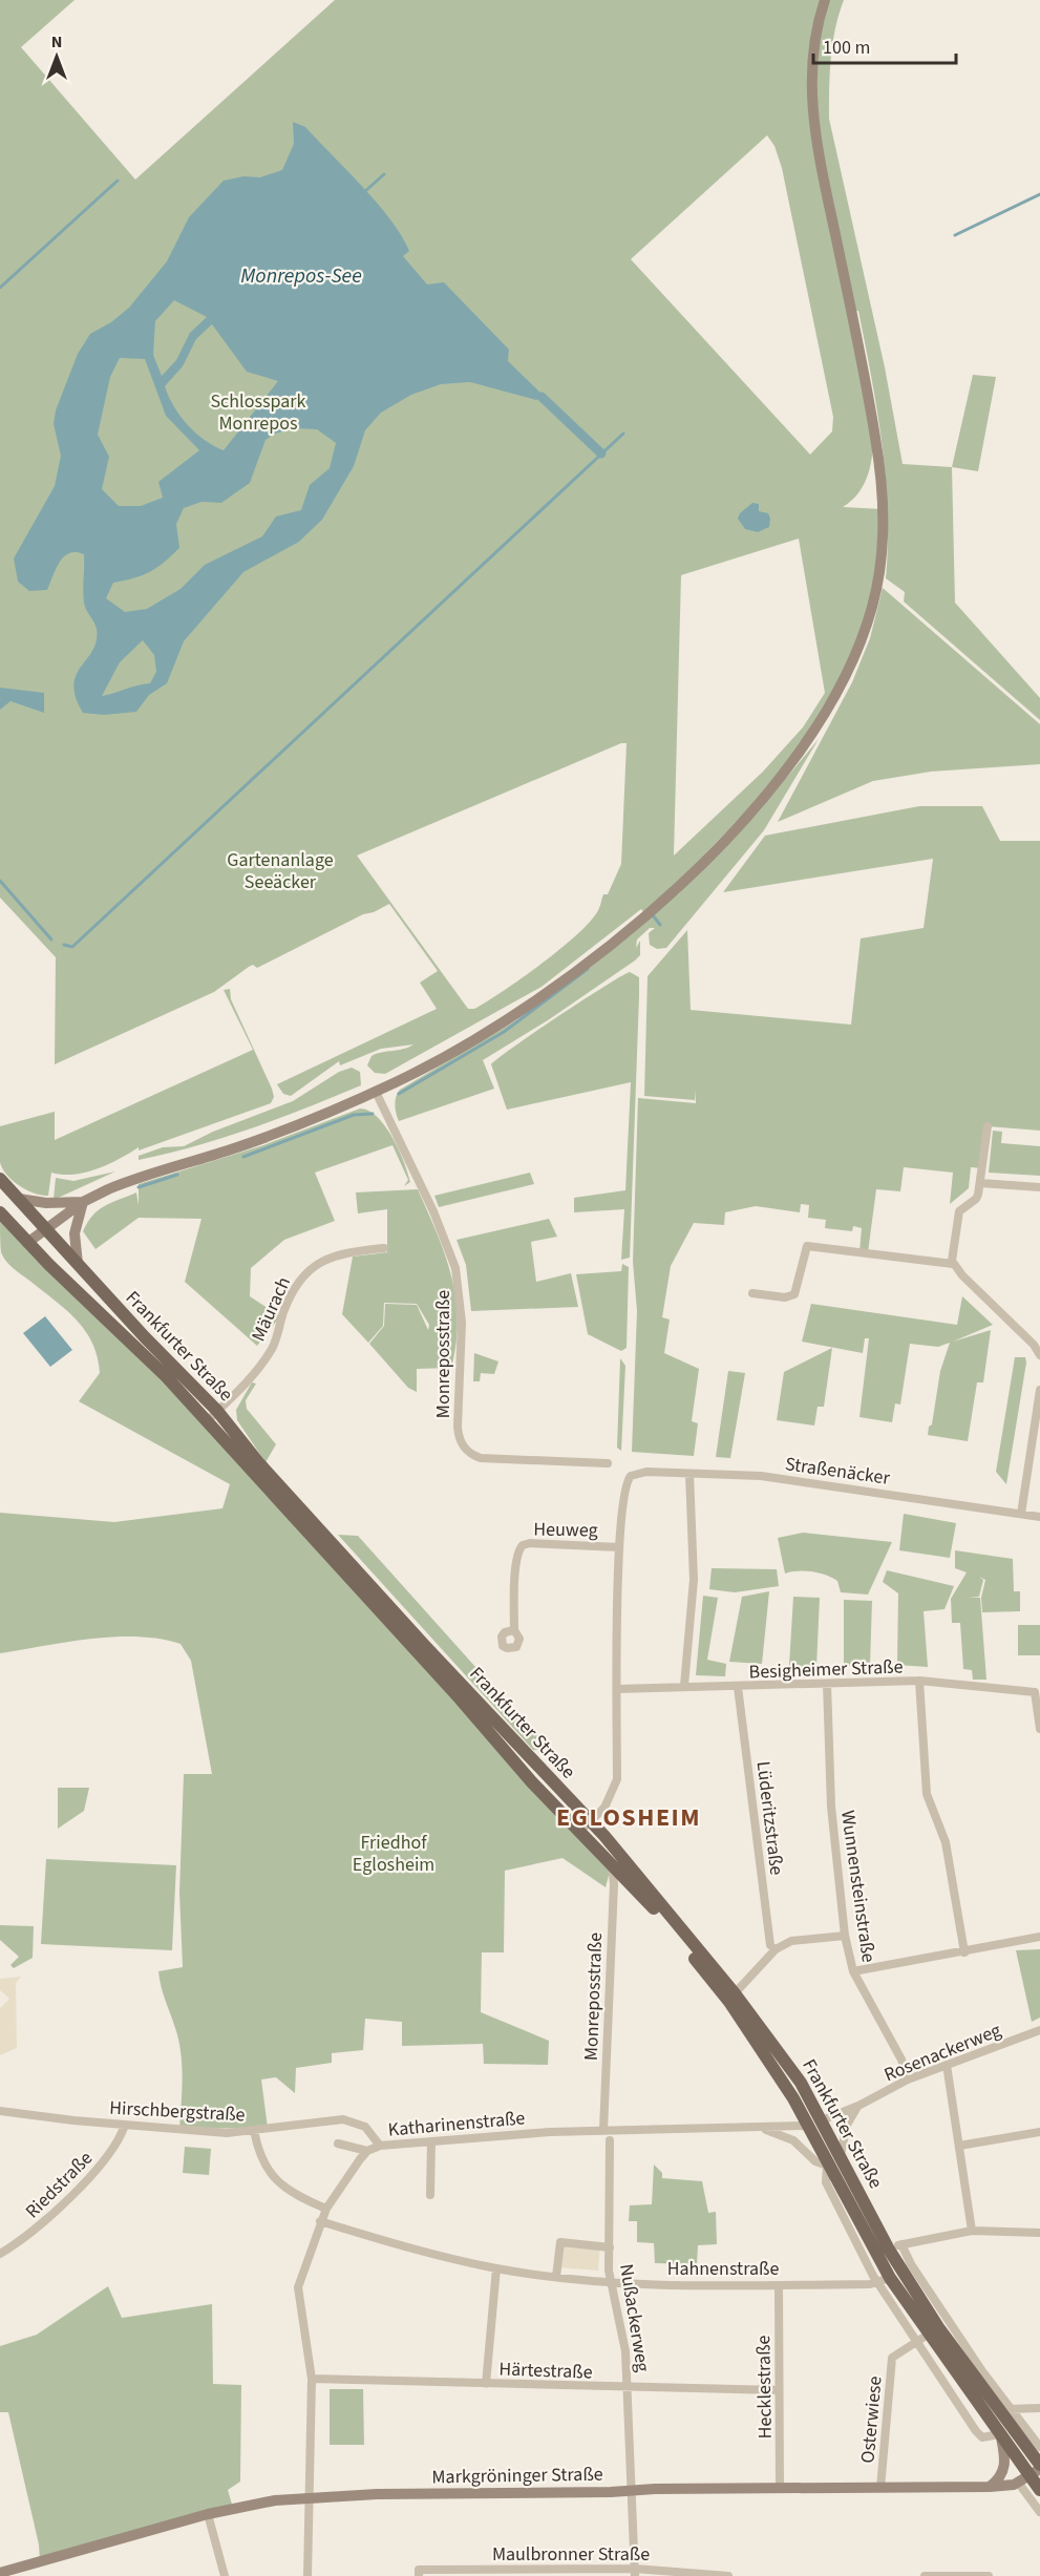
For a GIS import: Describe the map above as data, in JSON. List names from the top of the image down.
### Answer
{
  "streets": {
    "main road": ["Frankfurter Straße", "Markgröninger Straße"],
    "street": [
      "Mäurach",
      "Monreposstraße",
      "Straßenäcker",
      "Heuweg",
      "Besigheimer Straße",
      "Lüderitzstraße",
      "Wunnensteinstraße",
      "Rosenackerweg",
      "Hirschbergstraße",
      "Katharinenstraße",
      "Riedstraße",
      "Hahnenstraße",
      "Nußackerweg",
      "Härtestraße",
      "Hecklestraße",
      "Osterwiese",
      "Maulbronner Straße"
    ]
  },
  "crossings": [
    ["Mäurach", "Frankfurter Straße"],
    ["Frankfurter Straße", "Monreposstraße"],
    ["Frankfurter Straße", "Rosenackerweg"],
    ["Frankfurter Straße", "Katharinenstraße"],
    ["Frankfurter Straße", "Hahnenstraße"],
    ["Frankfurter Straße", "Osterwiese"],
    ["Frankfurter Straße", "Markgröninger Straße"],
    ["Monreposstraße", "Katharinenstraße"],
    ["Straßenäcker", "Heuweg"],
    ["Besigheimer Straße", "Lüderitzstraße"],
    ["Besigheimer Straße", "Wunnensteinstraße"],
    ["Wunnensteinstraße", "Rosenackerweg"],
    ["Hirschbergstraße", "Katharinenstraße"],
    ["Hirschbergstraße", "Riedstraße"],
    ["Katharinenstraße", "Hahnenstraße"],
    ["Katharinenstraße", "Härtestraße"],
    ["Katharinenstraße", "Markgröninger Straße"],
    ["Hahnenstraße", "Nußackerweg"],
    ["Hahnenstraße", "Hecklestraße"],
    ["Nußackerweg", "Härtestraße"],
    ["Nußackerweg", "Markgröninger Straße"],
    ["Nußackerweg", "Maulbronner Straße"],
    ["Härtestraße", "Hecklestraße"],
    ["Hecklestraße", "Markgröninger Straße"],
    ["Osterwiese", "Markgröninger Straße"]
  ],
  "districts": ["EGLOSHEIM"],
  "water": ["Monrepos-See"],
  "parks": ["Schlosspark Monrepos", "Gartenanlage Seeäcker", "Friedhof Eglosheim"],
  "scale_bar": "100 m",
  "north": "top"
}
